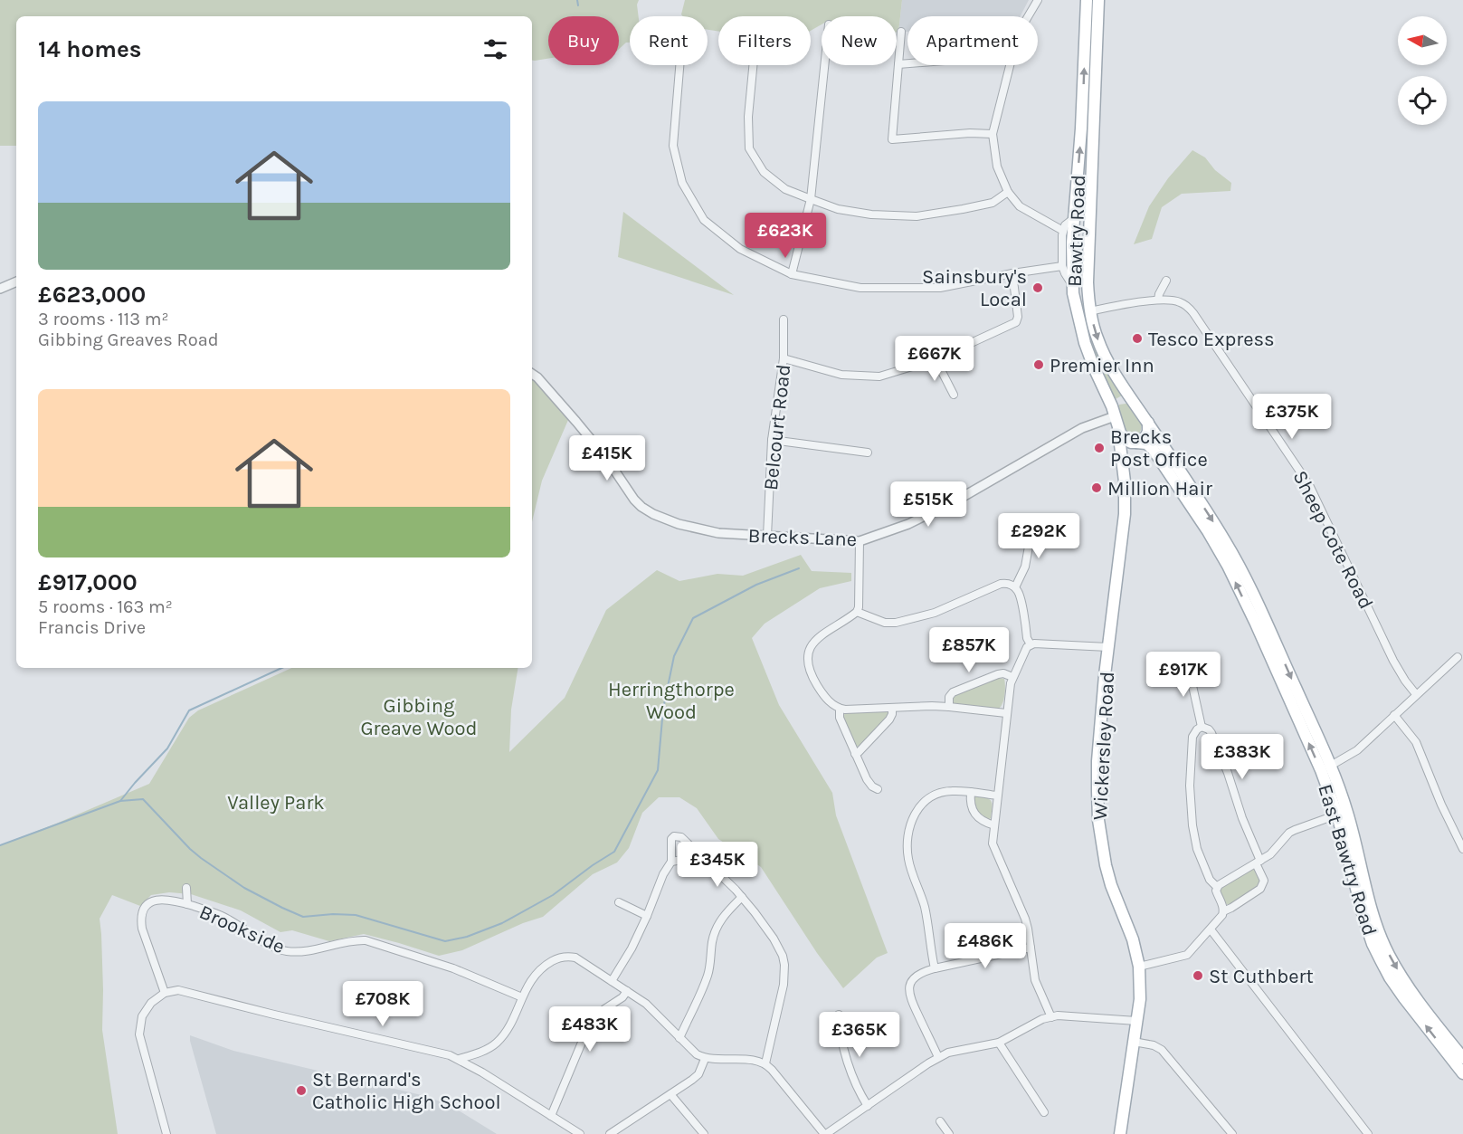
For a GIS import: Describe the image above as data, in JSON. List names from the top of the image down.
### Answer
{
  "streets": {
    "main road": ["Bawtry Road", "Wickersley Road", "East Bawtry Road"],
    "street": [
      "Belcourt Road",
      "Brecks Lane",
      "Sheep Cote Road",
      "Brookside"
    ]
  },
  "crossings": [
    ["Bawtry Road", "Brecks Lane"],
    ["Bawtry Road", "Sheep Cote Road"],
    ["Bawtry Road", "Wickersley Road"],
    ["Bawtry Road", "East Bawtry Road"],
    ["Belcourt Road", "Brecks Lane"],
    ["Wickersley Road", "East Bawtry Road"]
  ],
  "parks": ["Herringthorpe Wood", "Gibbing Greave Wood", "Valley Park"],
  "places": [
    "Sainsbury's Local",
    "Tesco Express",
    "Premier Inn",
    "Brecks Post Office",
    "Million Hair",
    "St Cuthbert",
    "St Bernard's Catholic High School"
  ],
  "north": "left",
  "page": {
    "chip": [
      "Buy",
      "Rent",
      "Filters",
      "New",
      "Apartment"
    ],
    "heading": "14 homes",
    "list": [
      {
        "name": "£623,000",
        "note": "3 rooms · 113 m² · Gibbing Greaves Road"
      },
      {
        "name": "£917,000",
        "note": "5 rooms · 163 m² · Francis Drive"
      }
    ],
    "price": [
      "£623K",
      "£667K",
      "£375K",
      "£415K",
      "£515K",
      "£292K",
      "£857K",
      "£917K",
      "£383K",
      "£345K",
      "£486K",
      "£708K",
      "£483K",
      "£365K"
    ]
  }
}
